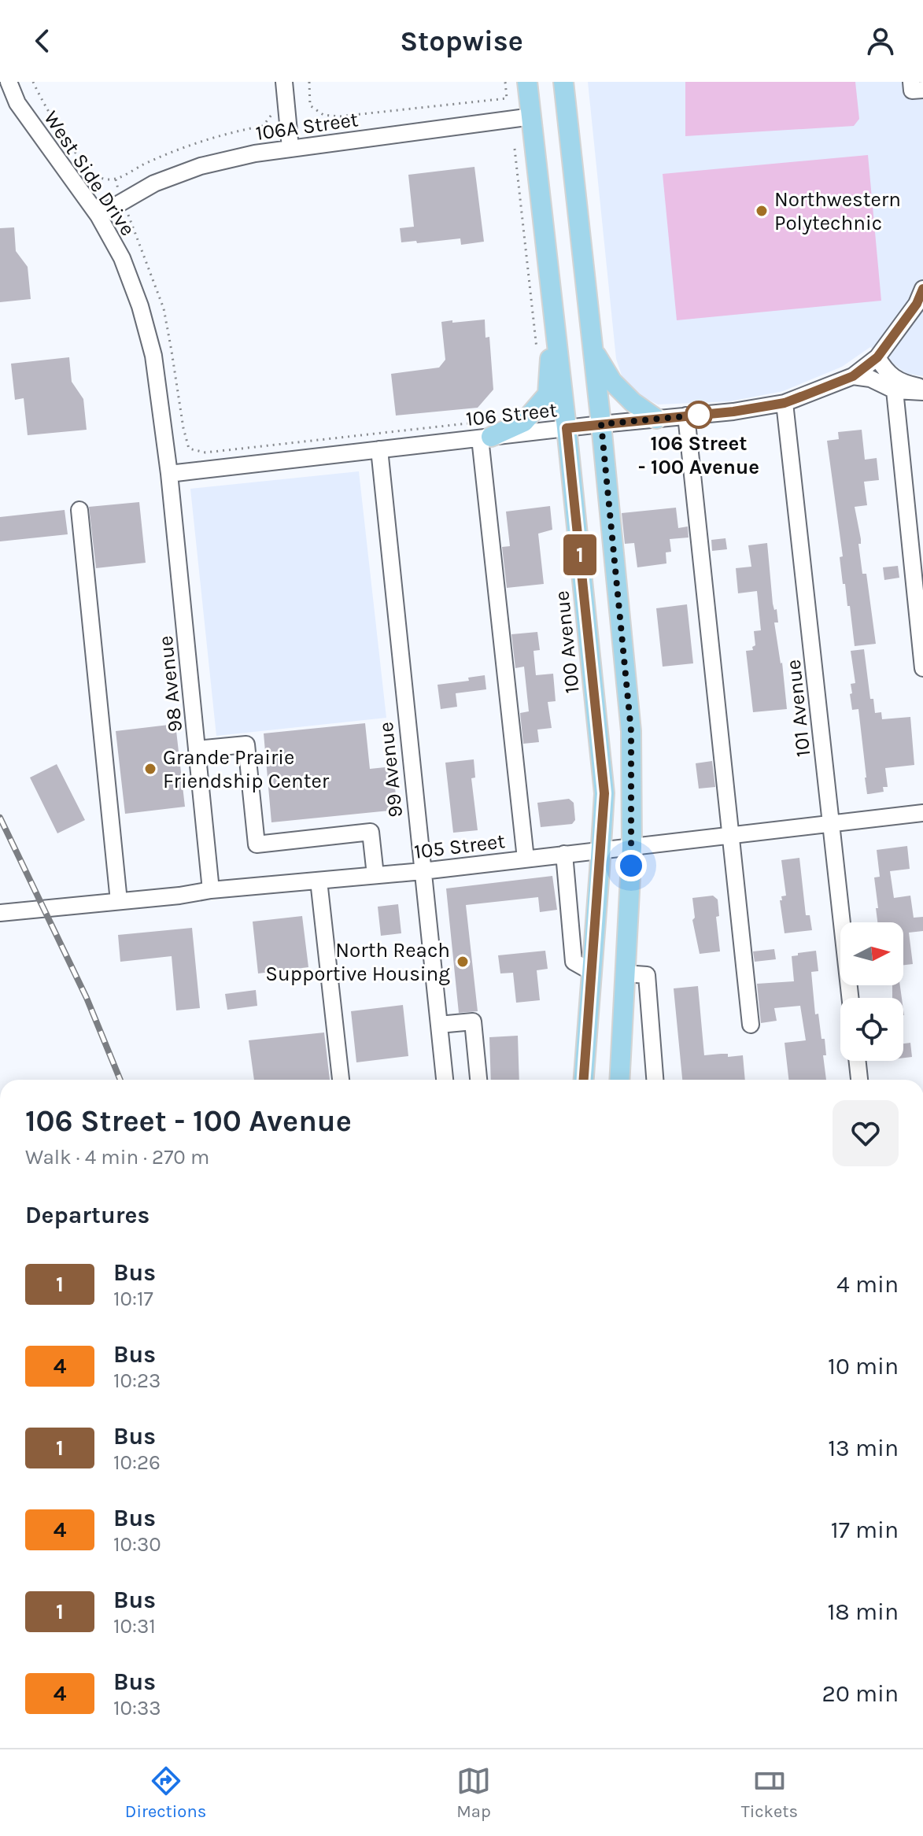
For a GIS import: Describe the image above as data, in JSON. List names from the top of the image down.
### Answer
{
  "streets": {
    "main road": ["100 Avenue"],
    "street": [
      "106A Street",
      "West Side Drive",
      "106 Street",
      "98 Avenue",
      "101 Avenue",
      "99 Avenue",
      "105 Street"
    ]
  },
  "crossings": [
    ["106A Street", "West Side Drive"],
    ["106A Street", "100 Avenue"],
    ["West Side Drive", "106 Street"],
    ["West Side Drive", "98 Avenue"],
    ["106 Street", "100 Avenue"],
    ["106 Street", "98 Avenue"],
    ["106 Street", "101 Avenue"],
    ["106 Street", "99 Avenue"],
    ["100 Avenue", "105 Street"],
    ["98 Avenue", "105 Street"],
    ["101 Avenue", "105 Street"],
    ["99 Avenue", "105 Street"]
  ],
  "places": [
    "Northwestern Polytechnic",
    "106 Street - 100 Avenue",
    "Grande Prairie Friendship Center",
    "North Reach Supportive Housing"
  ],
  "lines": ["bus line 1"],
  "north": "right",
  "page": {
    "header": "Stopwise",
    "on_map": "1",
    "heading": [
      ["106 Street - 100 Avenue", "Walk · 4 min · 270 m"],
      "Departures"
    ],
    "list": [
      {
        "mark": "1",
        "name": "Bus",
        "note": "10:17",
        "value": "4 min"
      },
      {
        "mark": "4",
        "name": "Bus",
        "note": "10:23",
        "value": "10 min"
      },
      {
        "mark": "1",
        "name": "Bus",
        "note": "10:26",
        "value": "13 min"
      },
      {
        "mark": "4",
        "name": "Bus",
        "note": "10:30",
        "value": "17 min"
      },
      {
        "mark": "1",
        "name": "Bus",
        "note": "10:31",
        "value": "18 min"
      },
      {
        "mark": "4",
        "name": "Bus",
        "note": "10:33",
        "value": "20 min"
      }
    ],
    "tabs": ["Directions", "Map", "Tickets"]
  }
}
